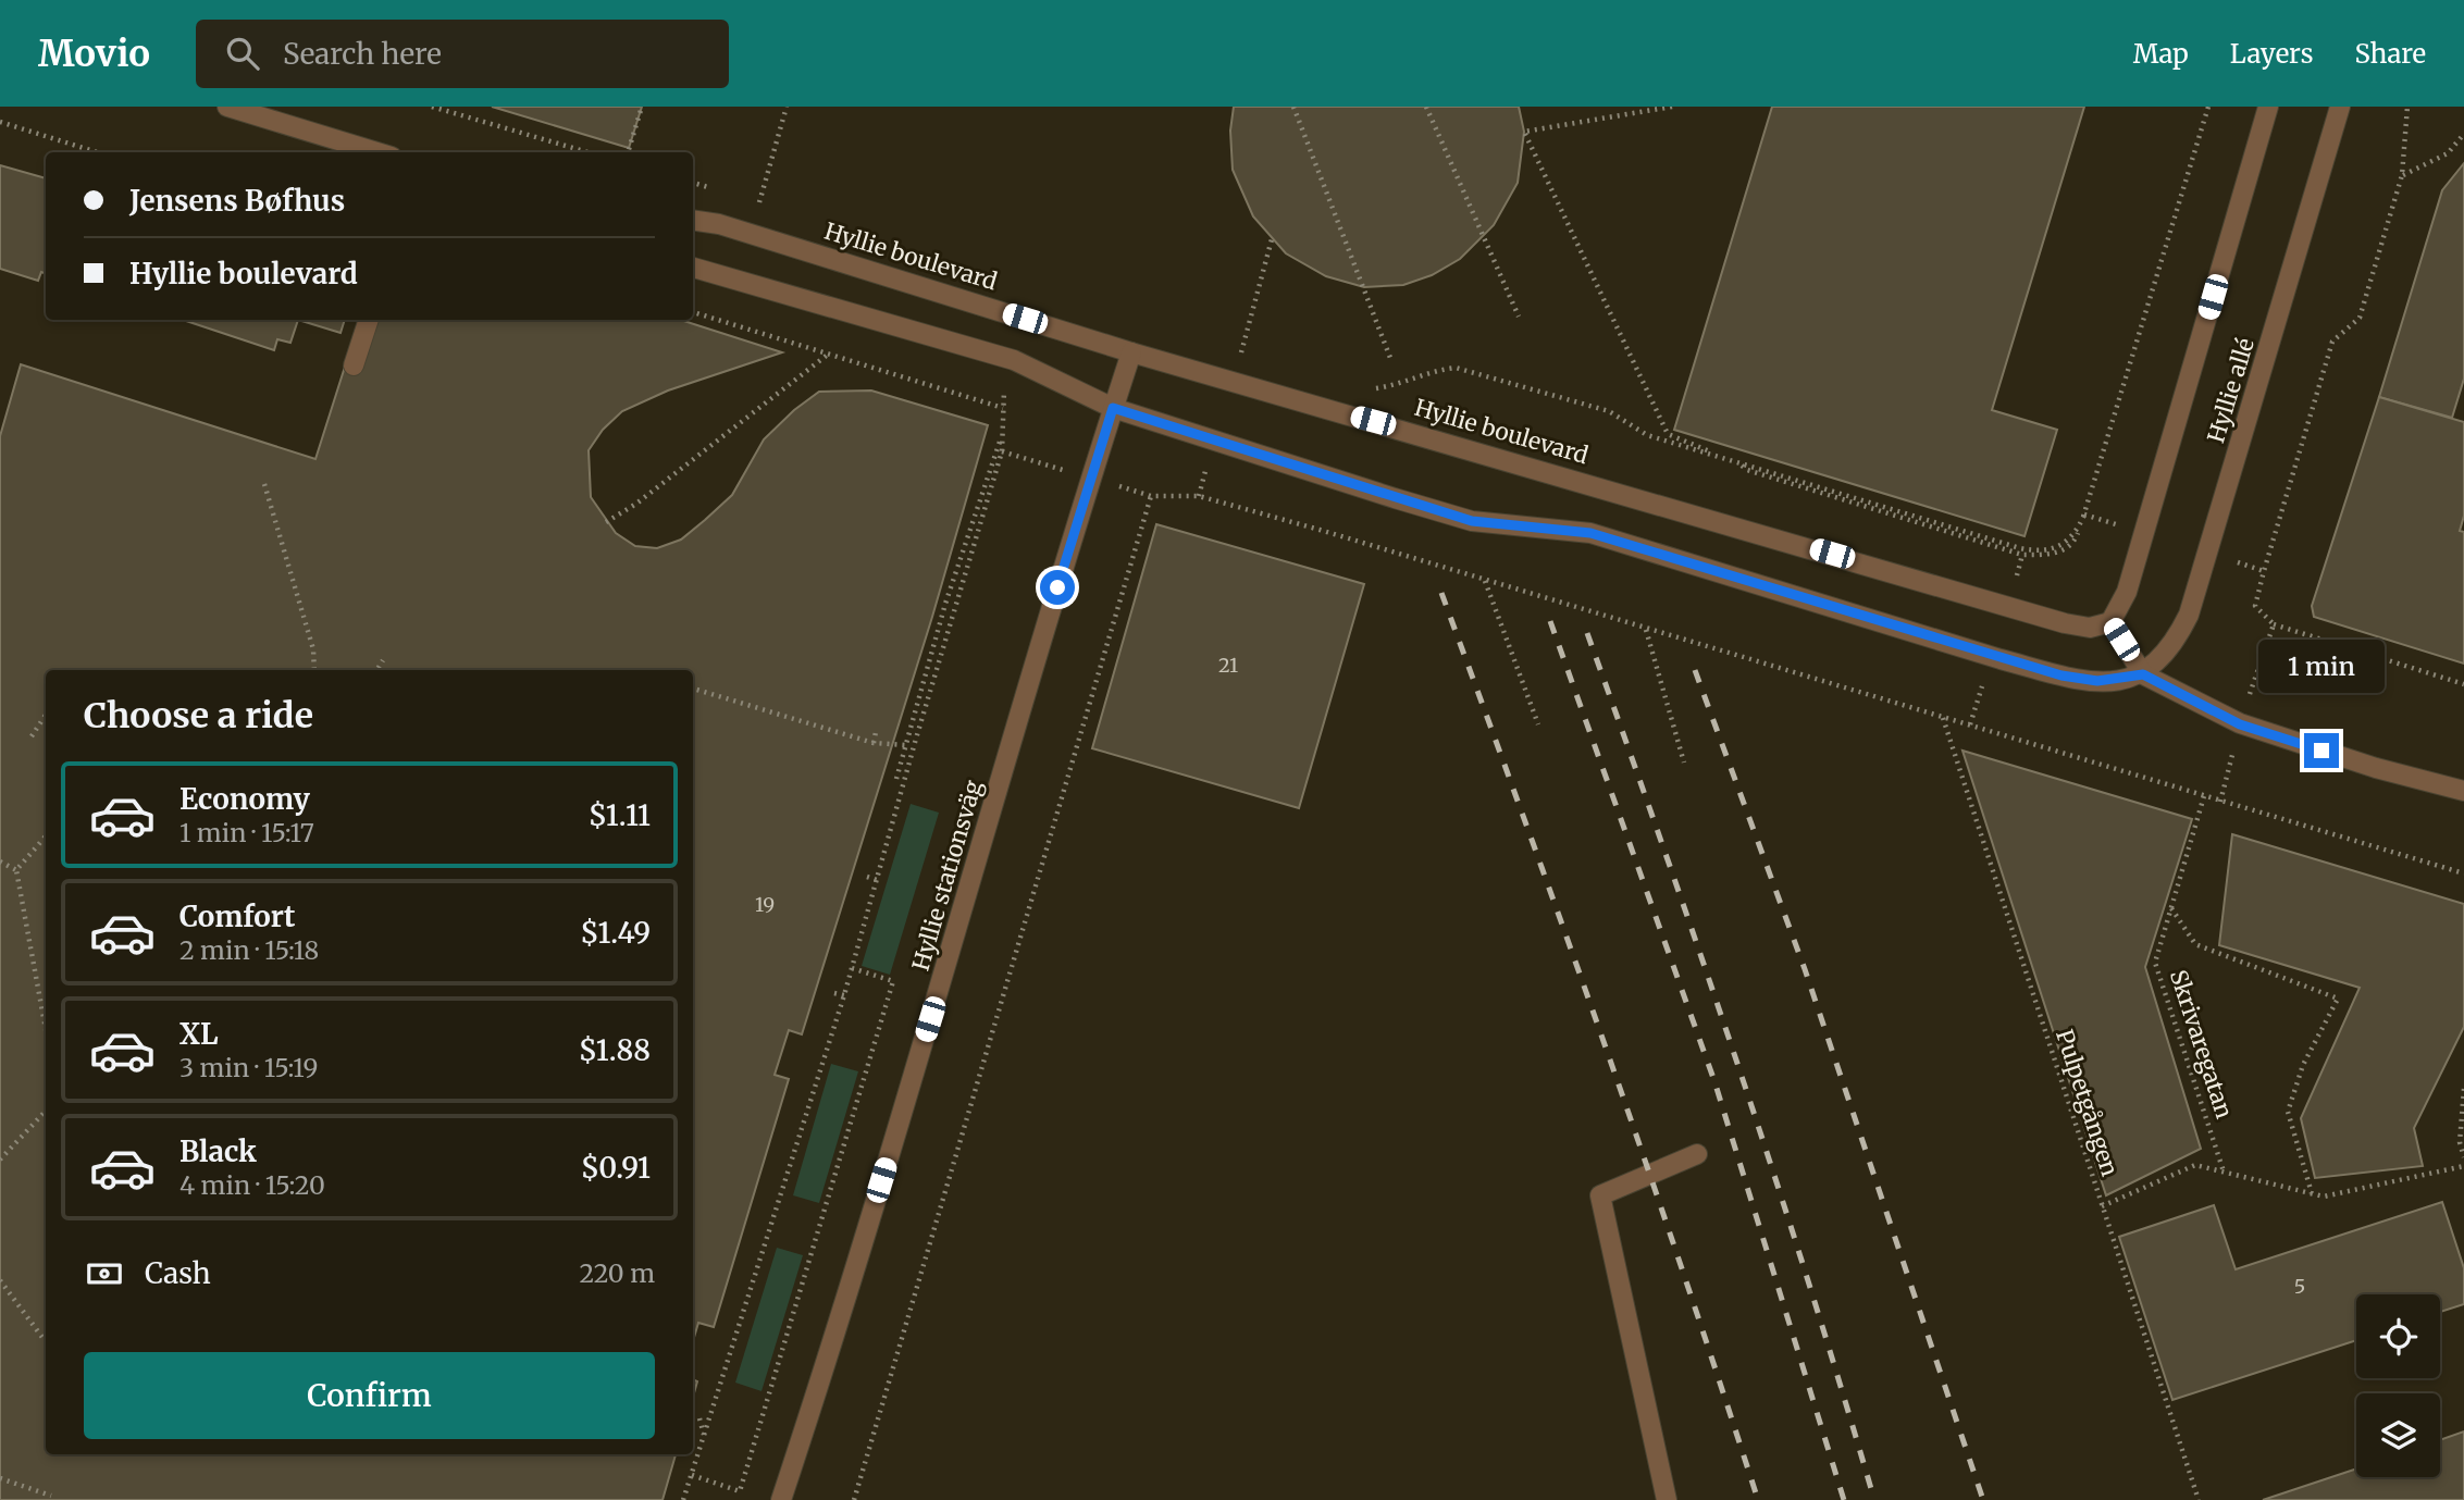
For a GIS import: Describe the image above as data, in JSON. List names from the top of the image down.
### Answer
{
  "streets": {
    "street": ["Hyllie boulevard", "Hyllie allé", "Hyllie stationsväg"],
    "path": ["Skrivaregatan", "Pulpetgången"]
  },
  "crossings": [
    ["Hyllie boulevard", "Hyllie allé"],
    ["Hyllie boulevard", "Hyllie stationsväg"]
  ],
  "house_numbers": ["21", "19", "5"],
  "page": {
    "header": "Movio",
    "search": "Search here",
    "nav": ["Map", "Layers", "Share"],
    "banner": ["Jensens Bøfhus", "Hyllie boulevard"],
    "bubble": "1 min",
    "heading": "Choose a ride",
    "list": [
      {
        "name": "Economy",
        "note": "1 min · 15:17",
        "value": "$1.11"
      },
      {
        "name": "Comfort",
        "note": "2 min · 15:18",
        "value": "$1.49"
      },
      {
        "name": "XL",
        "note": "3 min · 15:19",
        "value": "$1.88"
      },
      {
        "name": "Black",
        "note": "4 min · 15:20",
        "value": "$0.91"
      }
    ],
    "pay": ["Cash", "220 m"],
    "buttons": "Confirm"
  }
}
